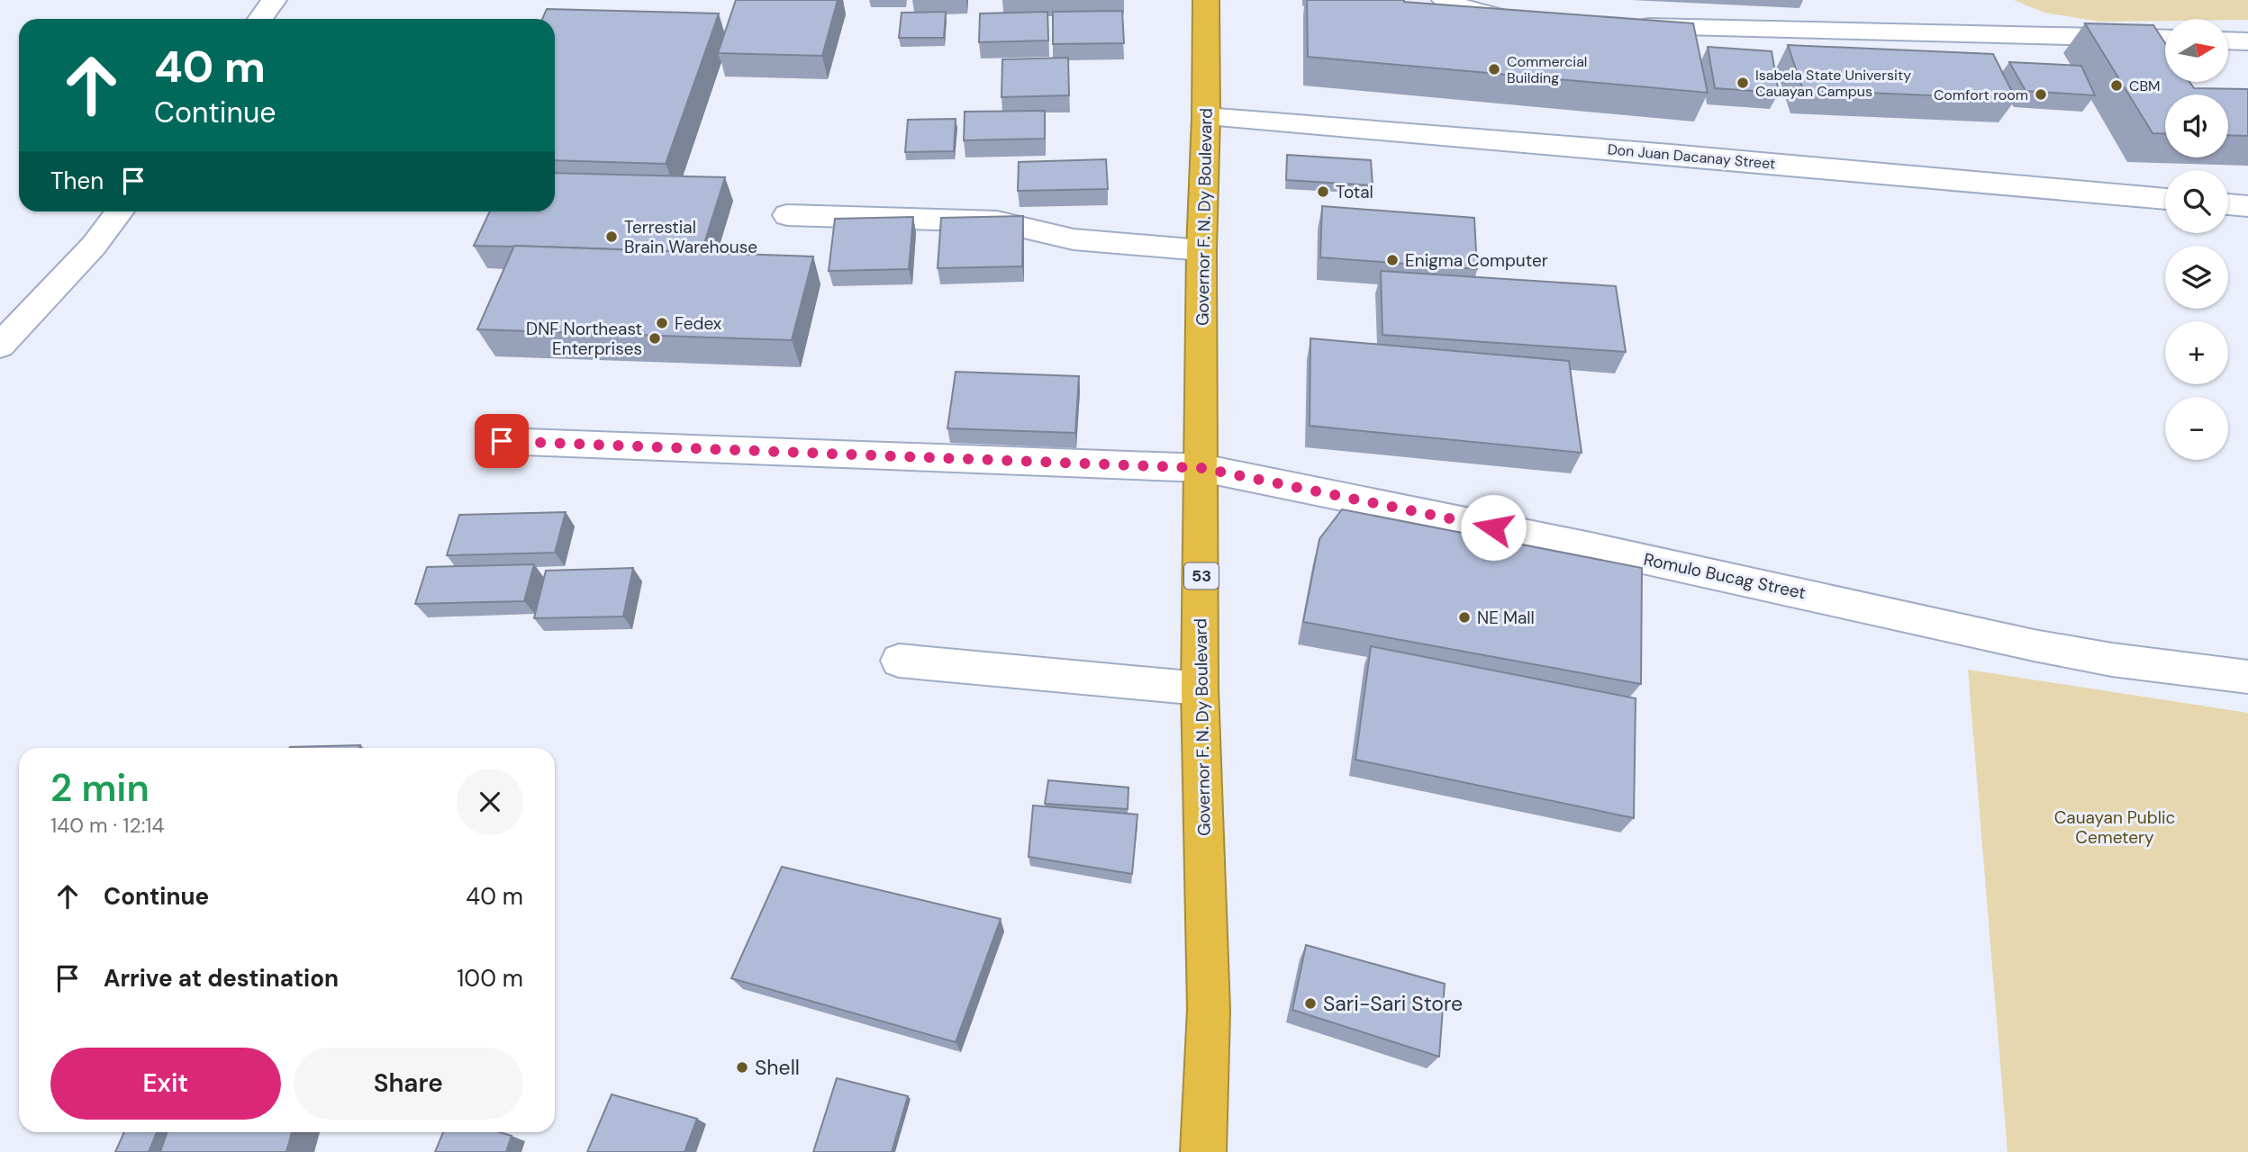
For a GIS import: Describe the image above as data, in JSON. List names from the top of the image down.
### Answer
{
  "streets": {
    "highway": ["Governor F. N. Dy Boulevard", "53"],
    "street": ["Don Juan Dacanay Street", "Romulo Bucag Street"]
  },
  "crossings": [
    ["Don Juan Dacanay Street", "Governor F. N. Dy Boulevard"],
    ["Governor F. N. Dy Boulevard", "Romulo Bucag Street"]
  ],
  "parks": ["Cauayan Public Cemetery"],
  "places": [
    "Commercial Building",
    "Isabela State University Cauayan Campus",
    "CBM",
    "Comfort room",
    "Total",
    "Terrestial Brain Warehouse",
    "Enigma Computer",
    "Fedex",
    "DNF Northeast Enterprises",
    "NE Mall",
    "Sari-Sari Store",
    "Shell"
  ],
  "north": "right",
  "page": {
    "map_buttons": ["+", "−"],
    "turn": ["40 m", "Continue"],
    "then": "Then",
    "heading": ["2 min", "140 m · 12:14"],
    "list": [
      {
        "name": "Continue",
        "value": "40 m"
      },
      {
        "name": "Arrive at destination",
        "value": "100 m"
      }
    ],
    "buttons": ["Exit", "Share"]
  }
}
